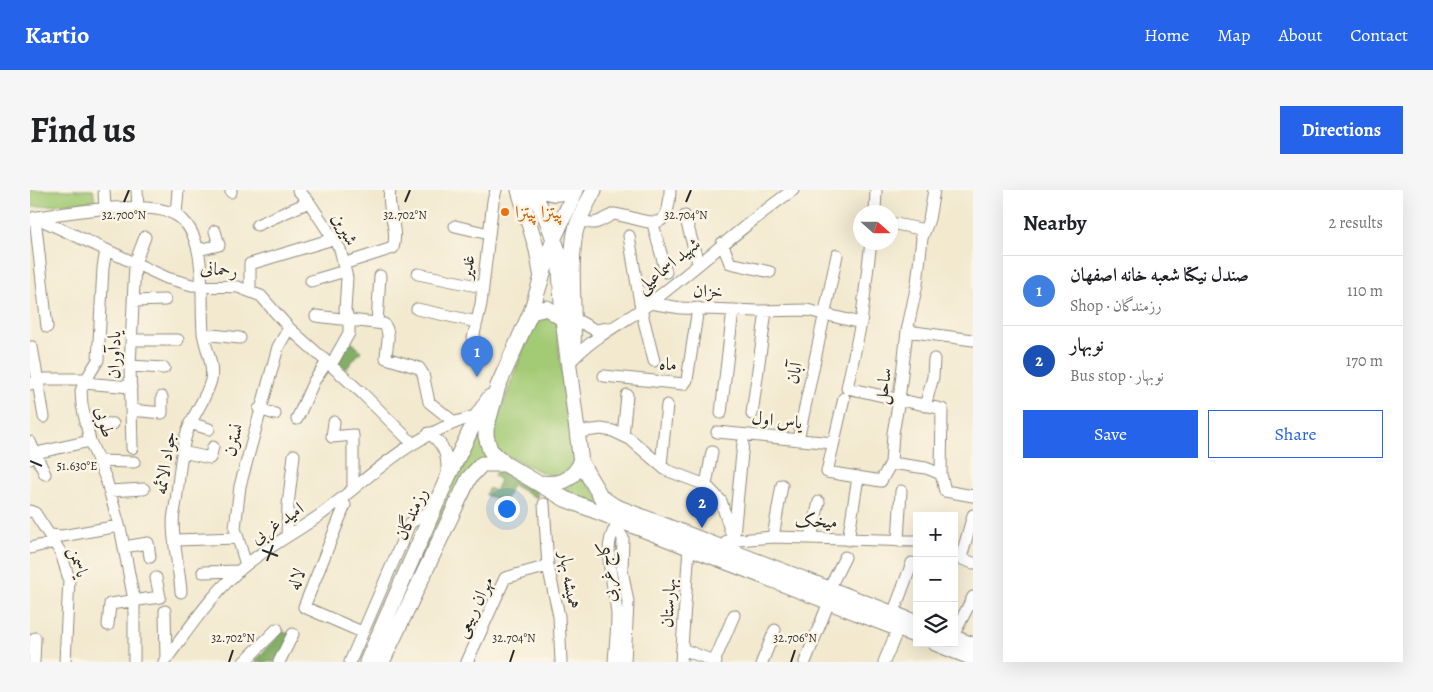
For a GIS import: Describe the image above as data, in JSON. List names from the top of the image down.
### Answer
{
  "streets": {
    "main road": ["رزمندگان"],
    "street": [
      "شیرین",
      "شهید اسماعیلی",
      "غدیر",
      "رحمانی",
      "خزان",
      "یادآوران",
      "ماه",
      "آبان",
      "ساحل",
      "یاس اول",
      "طوبی",
      "نسترن",
      "جواد الائمه",
      "میخک",
      "امید غربی",
      "یاسمن",
      "کاج غربی",
      "لاله",
      "همیشه بهار",
      "بهارستان",
      "مهران ربیعی"
    ]
  },
  "crossings": [
    ["شیرین", "رحمانی"],
    ["شهید اسماعیلی", "خزان"],
    ["رحمانی", "یادآوران"],
    ["رحمانی", "طوبی"],
    ["رحمانی", "نسترن"],
    ["رحمانی", "جواد الائمه"],
    ["رحمانی", "امید غربی"],
    ["خزان", "ماه"],
    ["خزان", "آبان"],
    ["آبان", "یاس اول"],
    ["نسترن", "امید غربی"],
    ["رزمندگان", "امید غربی"],
    ["همیشه بهار", "مهران ربیعی"]
  ],
  "places": ["پیتزا پیتزا"],
  "north": "right",
  "page": {
    "header": "Kartio",
    "nav": [
      "Home",
      "Map",
      "About",
      "Contact"
    ],
    "title": "Find us",
    "buttons": [
      "Directions",
      ["Save", "Share"]
    ],
    "heading": ["Nearby", "2 results"],
    "list": [
      {
        "mark": "1",
        "name": "صندل نیکتا شعبه خانه اصفهان",
        "note": "Shop · رزمندگان",
        "value": "110 m"
      },
      {
        "mark": "2",
        "name": "نوبهار",
        "note": "Bus stop · نوبهار",
        "value": "170 m"
      }
    ],
    "pins": ["1", "2"],
    "map_buttons": ["+", "−"]
  },
  "coordinates": [
    "32.700°N",
    "32.702°N",
    "32.704°N",
    "51.630°E",
    "32.706°N"
  ]
}
